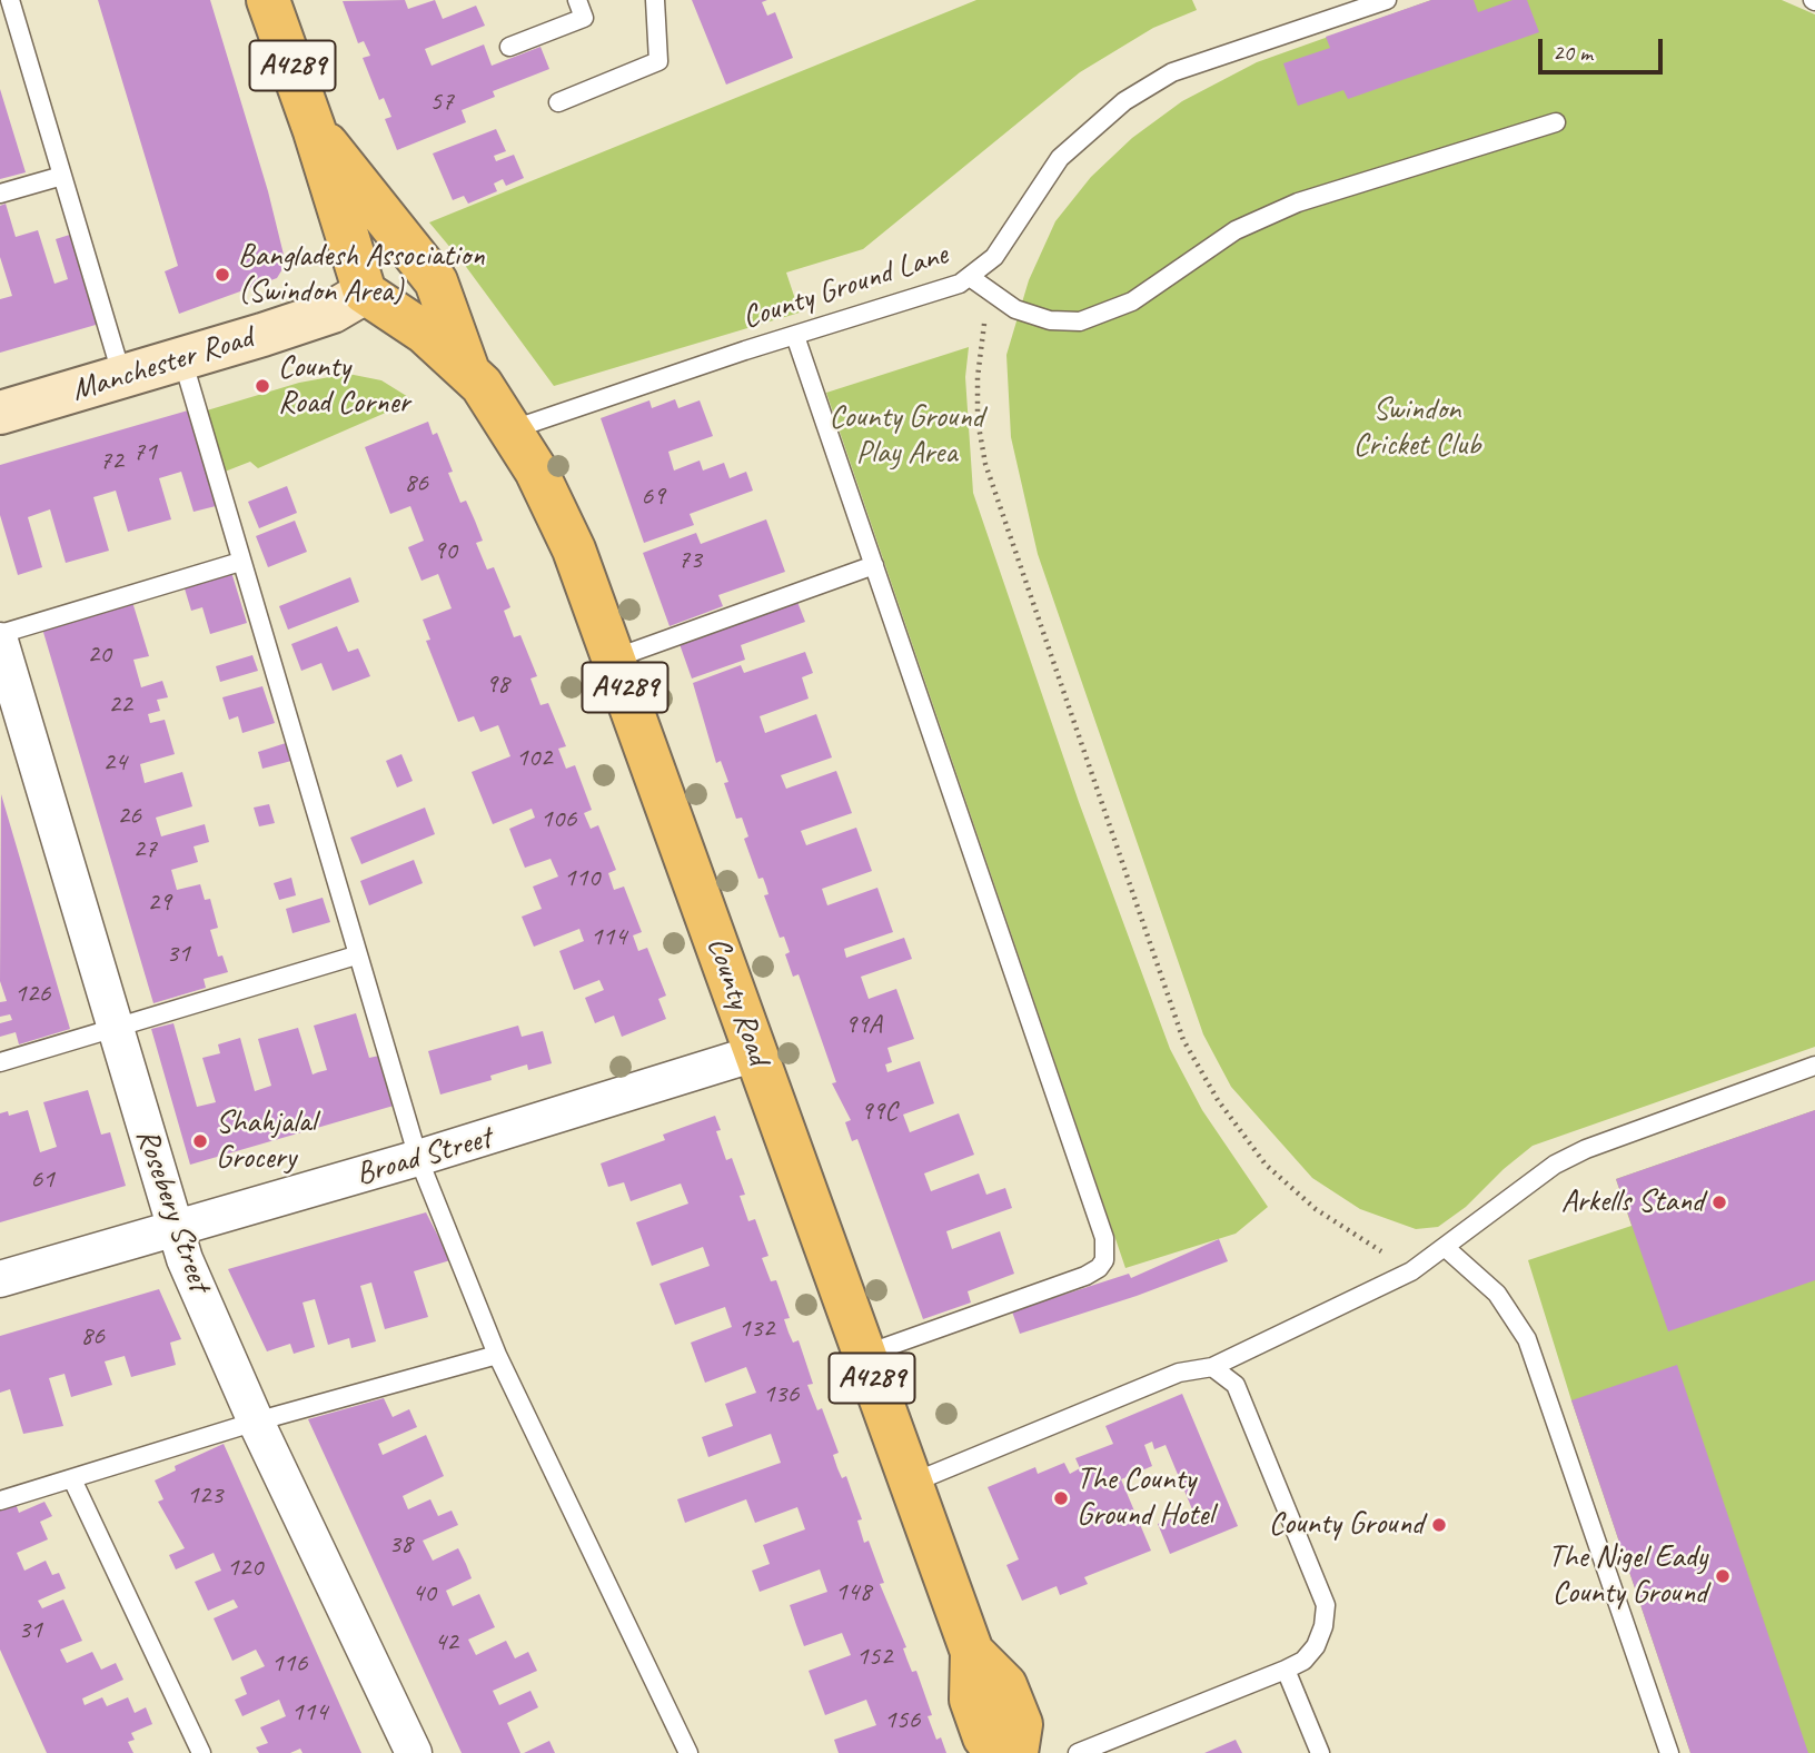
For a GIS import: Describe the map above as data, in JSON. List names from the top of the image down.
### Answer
{
  "streets": {
    "main road": ["A4289", "County Road"],
    "street": ["Manchester Road", "Broad Street", "Rosebery Street"],
    "lane": ["County Ground Lane"]
  },
  "crossings": [
    ["County Ground Lane", "County Road"],
    ["Manchester Road", "County Road"],
    ["County Road", "Broad Street"],
    ["Broad Street", "Rosebery Street"]
  ],
  "parks": ["Swindon Cricket Club", "County Ground Play Area"],
  "places": [
    "Bangladesh Association (Swindon Area)",
    "County Road Corner",
    "Shahjalal Grocery",
    "Arkells Stand",
    "The County Ground Hotel",
    "County Ground",
    "The Nigel Eady County Ground"
  ],
  "house_numbers": [
    "57",
    "71",
    "72",
    "86",
    "69",
    "90",
    "73",
    "20",
    "98",
    "22",
    "102",
    "24",
    "26",
    "106",
    "27",
    "110",
    "29",
    "114",
    "31",
    "126",
    "99A",
    "99C",
    "61",
    "132",
    "86",
    "136",
    "123",
    "38",
    "120",
    "148",
    "40",
    "31",
    "42",
    "152",
    "116",
    "114",
    "156"
  ],
  "scale_bar": "20 m"
}
